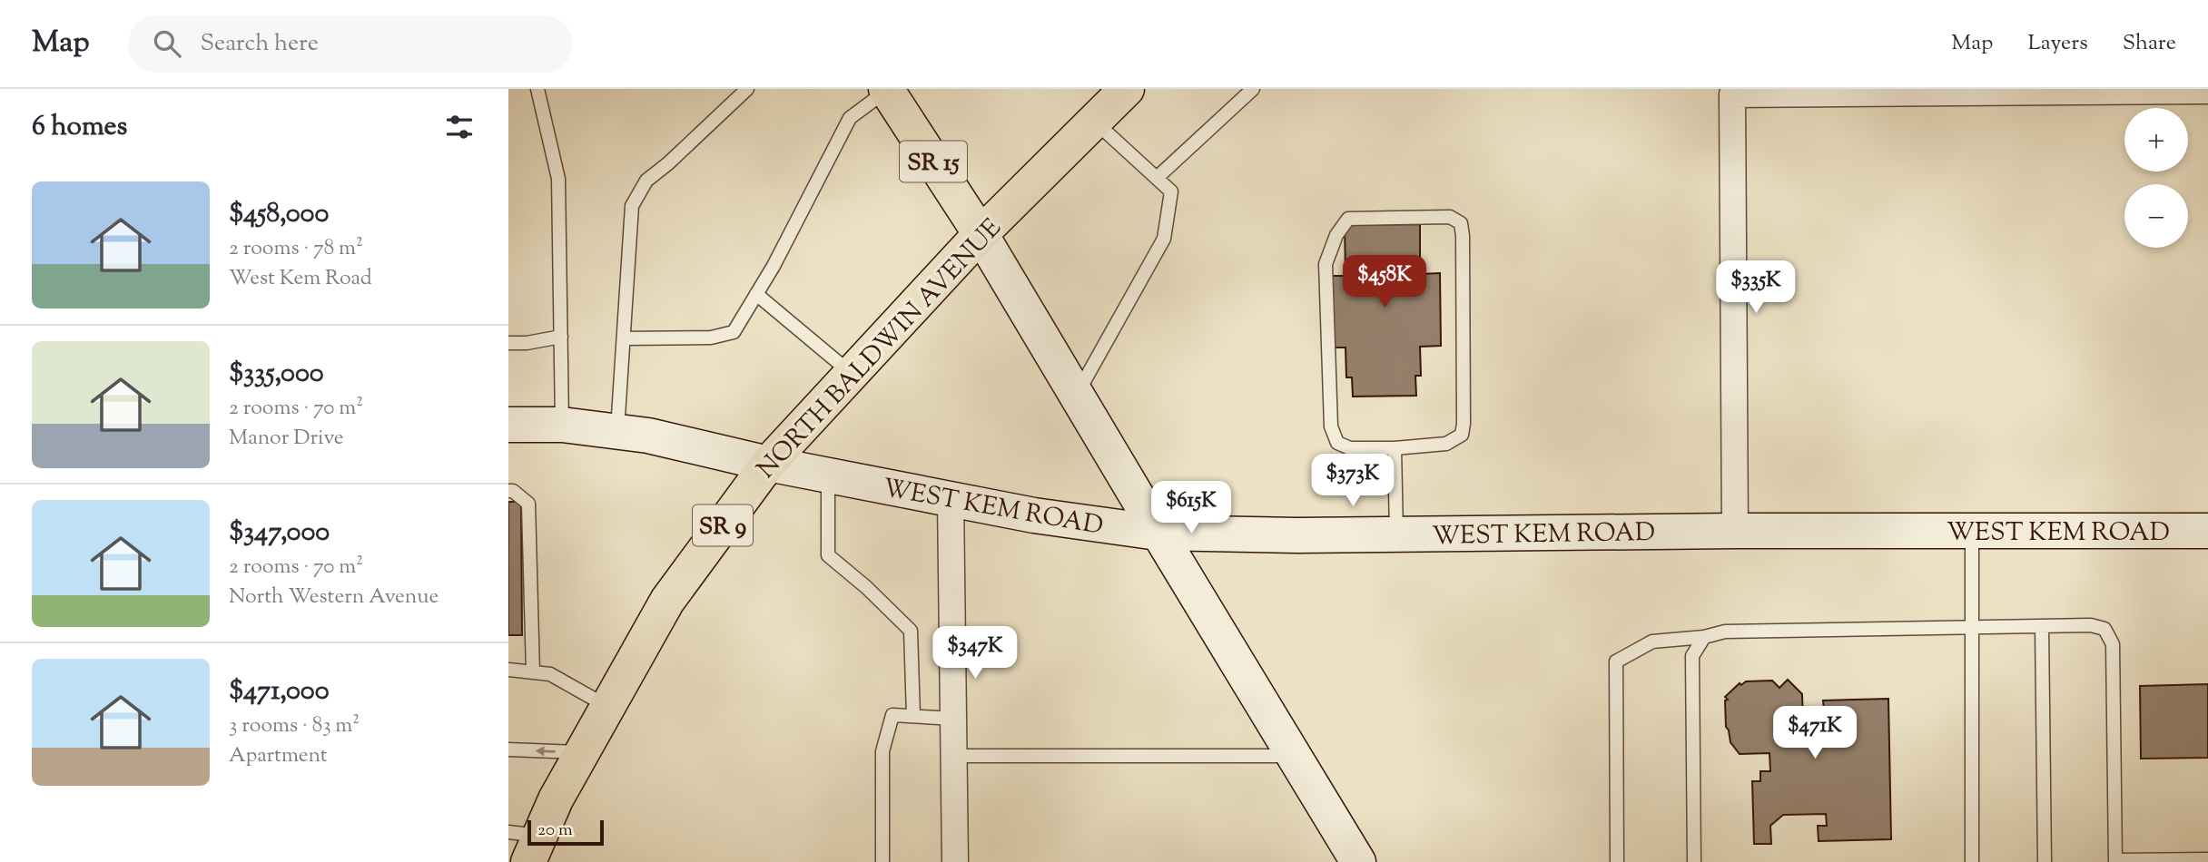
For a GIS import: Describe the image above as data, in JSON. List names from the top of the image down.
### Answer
{
  "streets": {
    "main road": ["SR 15", "NORTH BALDWIN AVENUE", "SR 9"],
    "street": ["WEST KEM ROAD"]
  },
  "crossings": [
    ["SR 15", "NORTH BALDWIN AVENUE"],
    ["NORTH BALDWIN AVENUE", "WEST KEM ROAD"]
  ],
  "scale_bar": "20 m",
  "page": {
    "header": "Map",
    "search": "Search here",
    "nav": ["Map", "Layers", "Share"],
    "heading": "6 homes",
    "map_buttons": ["+", "−"],
    "list": [
      {
        "name": "$458,000",
        "note": "2 rooms · 78 m² · West Kem Road"
      },
      {
        "name": "$335,000",
        "note": "2 rooms · 70 m² · Manor Drive"
      },
      {
        "name": "$347,000",
        "note": "2 rooms · 70 m² · North Western Avenue"
      },
      {
        "name": "$471,000",
        "note": "3 rooms · 83 m² · Apartment"
      }
    ],
    "price": [
      "$458K",
      "$335K",
      "$373K",
      "$615K",
      "$347K",
      "$471K"
    ],
    "scale": "20 m"
  }
}
